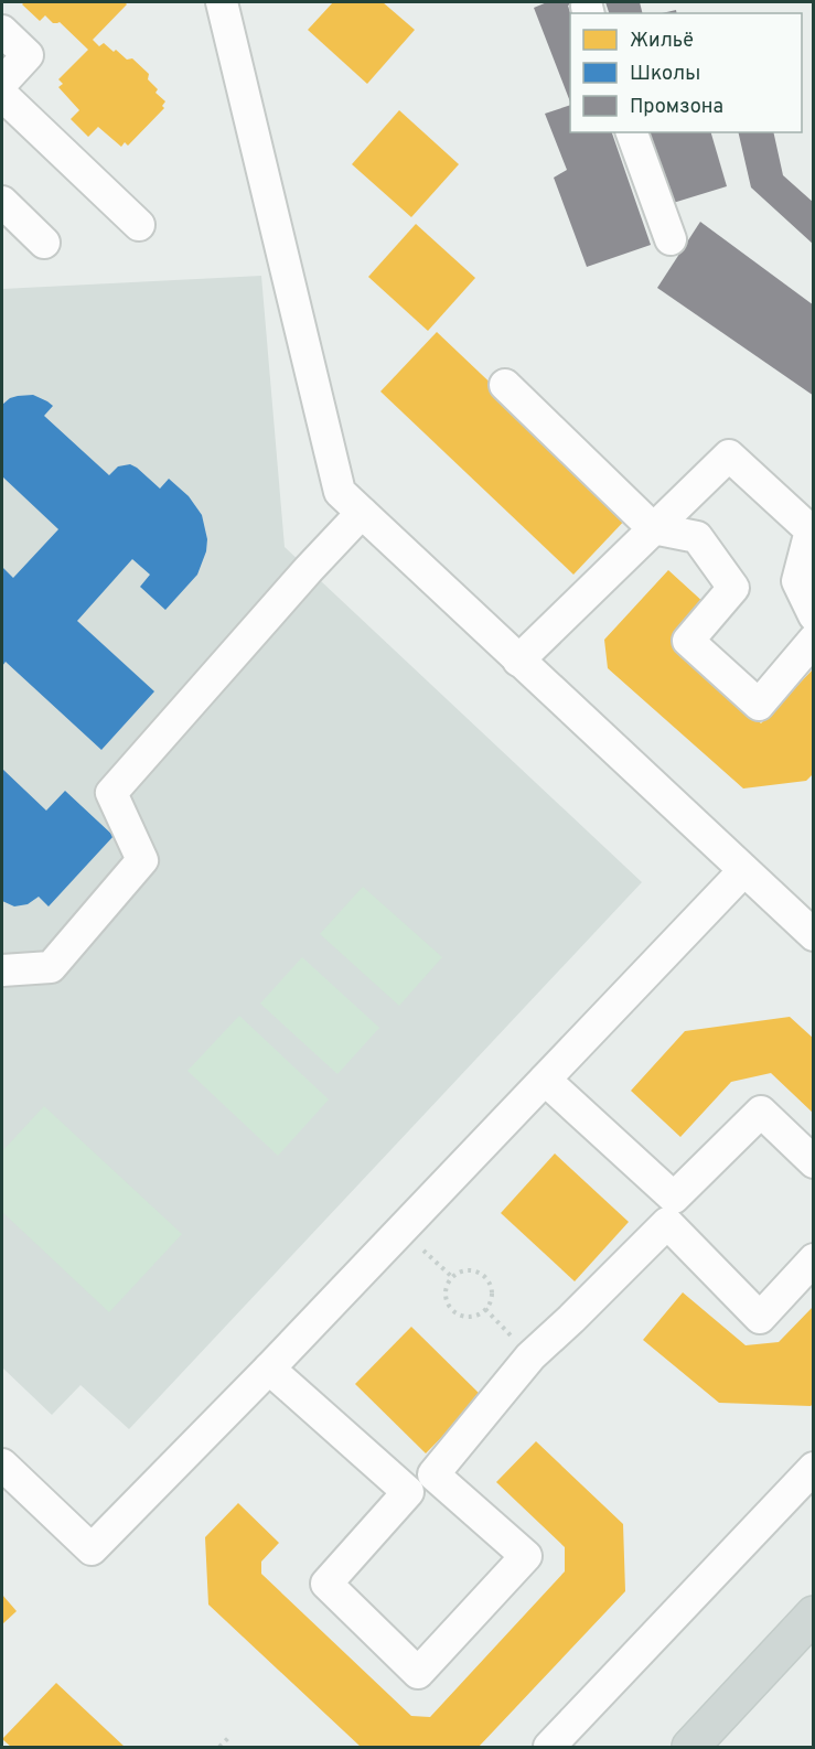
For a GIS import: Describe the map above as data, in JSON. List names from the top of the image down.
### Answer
{
  "legend": ["Жильё", "Школы", "Промзона"]
}
